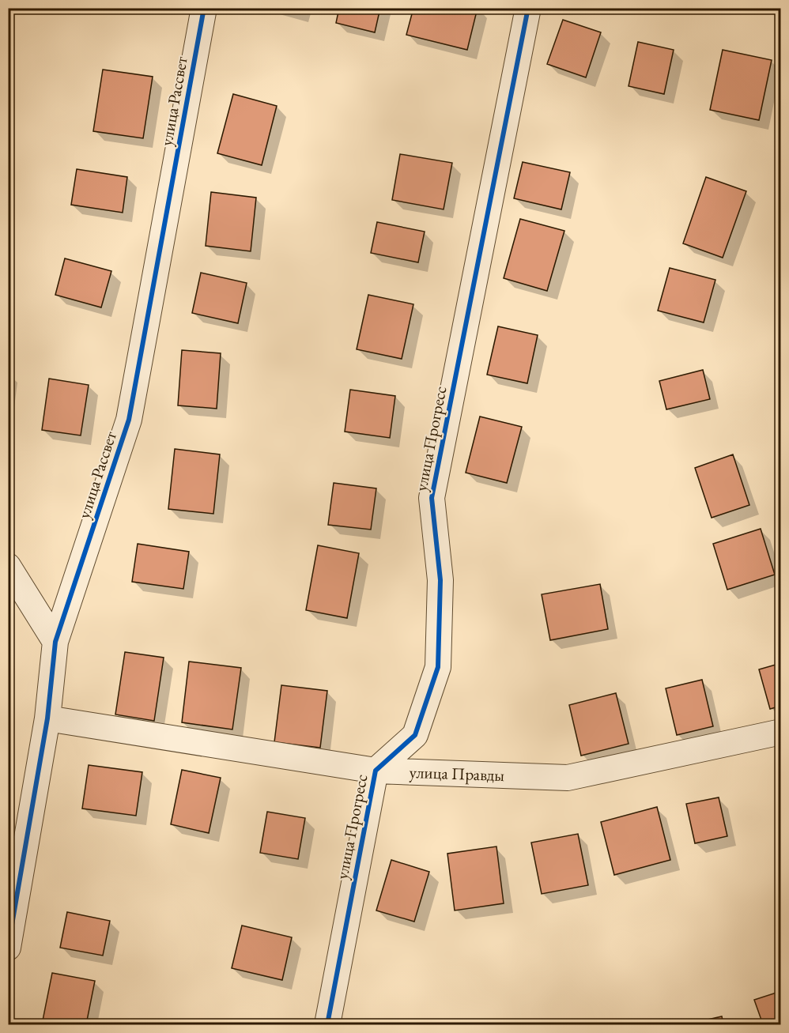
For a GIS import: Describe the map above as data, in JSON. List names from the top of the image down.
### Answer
{
  "streets": {
    "street": ["улица Рассвет", "улица Прогресс", "улица Правды"]
  },
  "crossings": [
    ["улица Рассвет", "улица Правды"],
    ["улица Прогресс", "улица Правды"]
  ]
}
